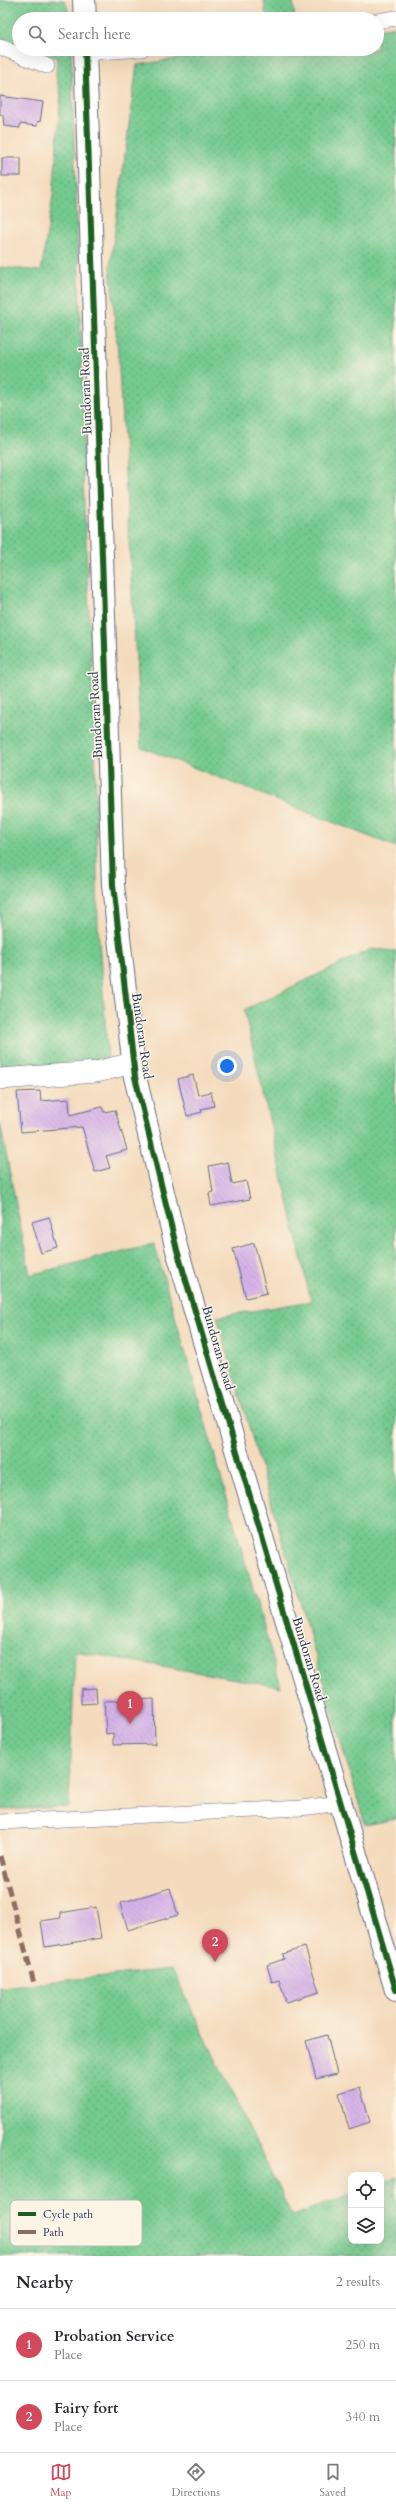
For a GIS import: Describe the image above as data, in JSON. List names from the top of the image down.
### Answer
{
  "streets": {
    "highway": ["Bundoran Road"]
  },
  "legend": ["Cycle path", "Path"],
  "page": {
    "search": "Search here",
    "pins": ["1", "2"],
    "heading": ["Nearby", "2 results"],
    "list": [
      {
        "mark": "1",
        "name": "Probation Service",
        "note": "Place",
        "value": "250 m"
      },
      {
        "mark": "2",
        "name": "Fairy fort",
        "note": "Place",
        "value": "340 m"
      }
    ],
    "nav": ["Map", "Directions", "Saved"]
  }
}
